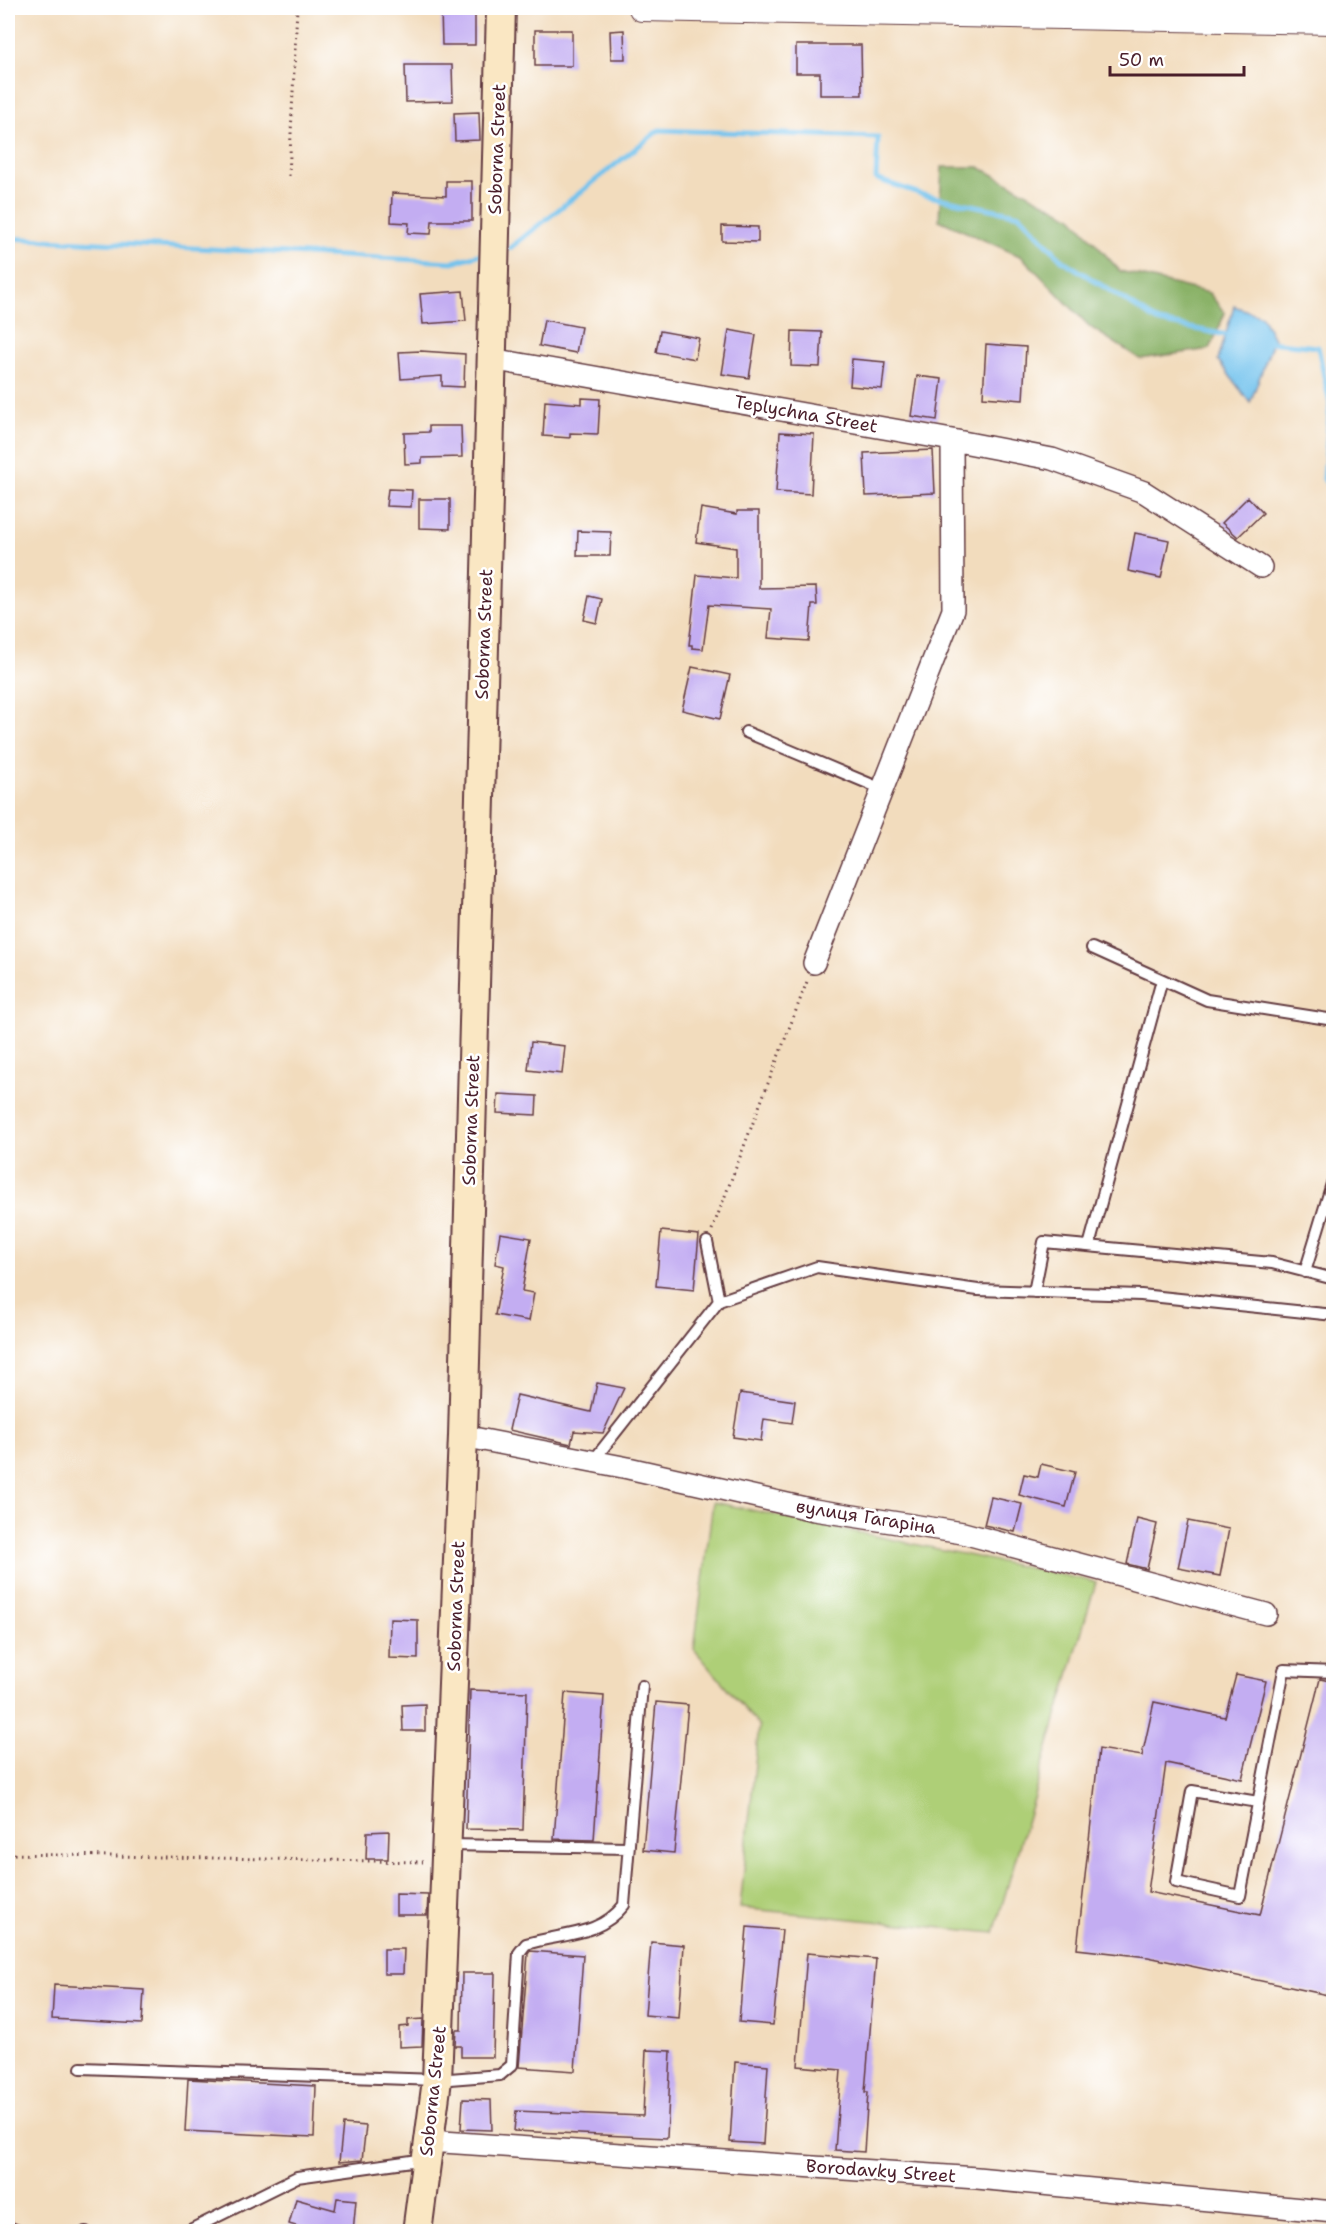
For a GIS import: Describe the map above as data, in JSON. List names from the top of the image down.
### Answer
{
  "streets": {
    "main road": ["Soborna Street"],
    "street": ["Teplychna Street", "вулиця Гагаріна", "Borodavky Street"]
  },
  "crossings": [
    ["Soborna Street", "Teplychna Street"],
    ["Soborna Street", "вулиця Гагаріна"],
    ["Soborna Street", "Borodavky Street"]
  ],
  "scale_bar": "50 m"
}
